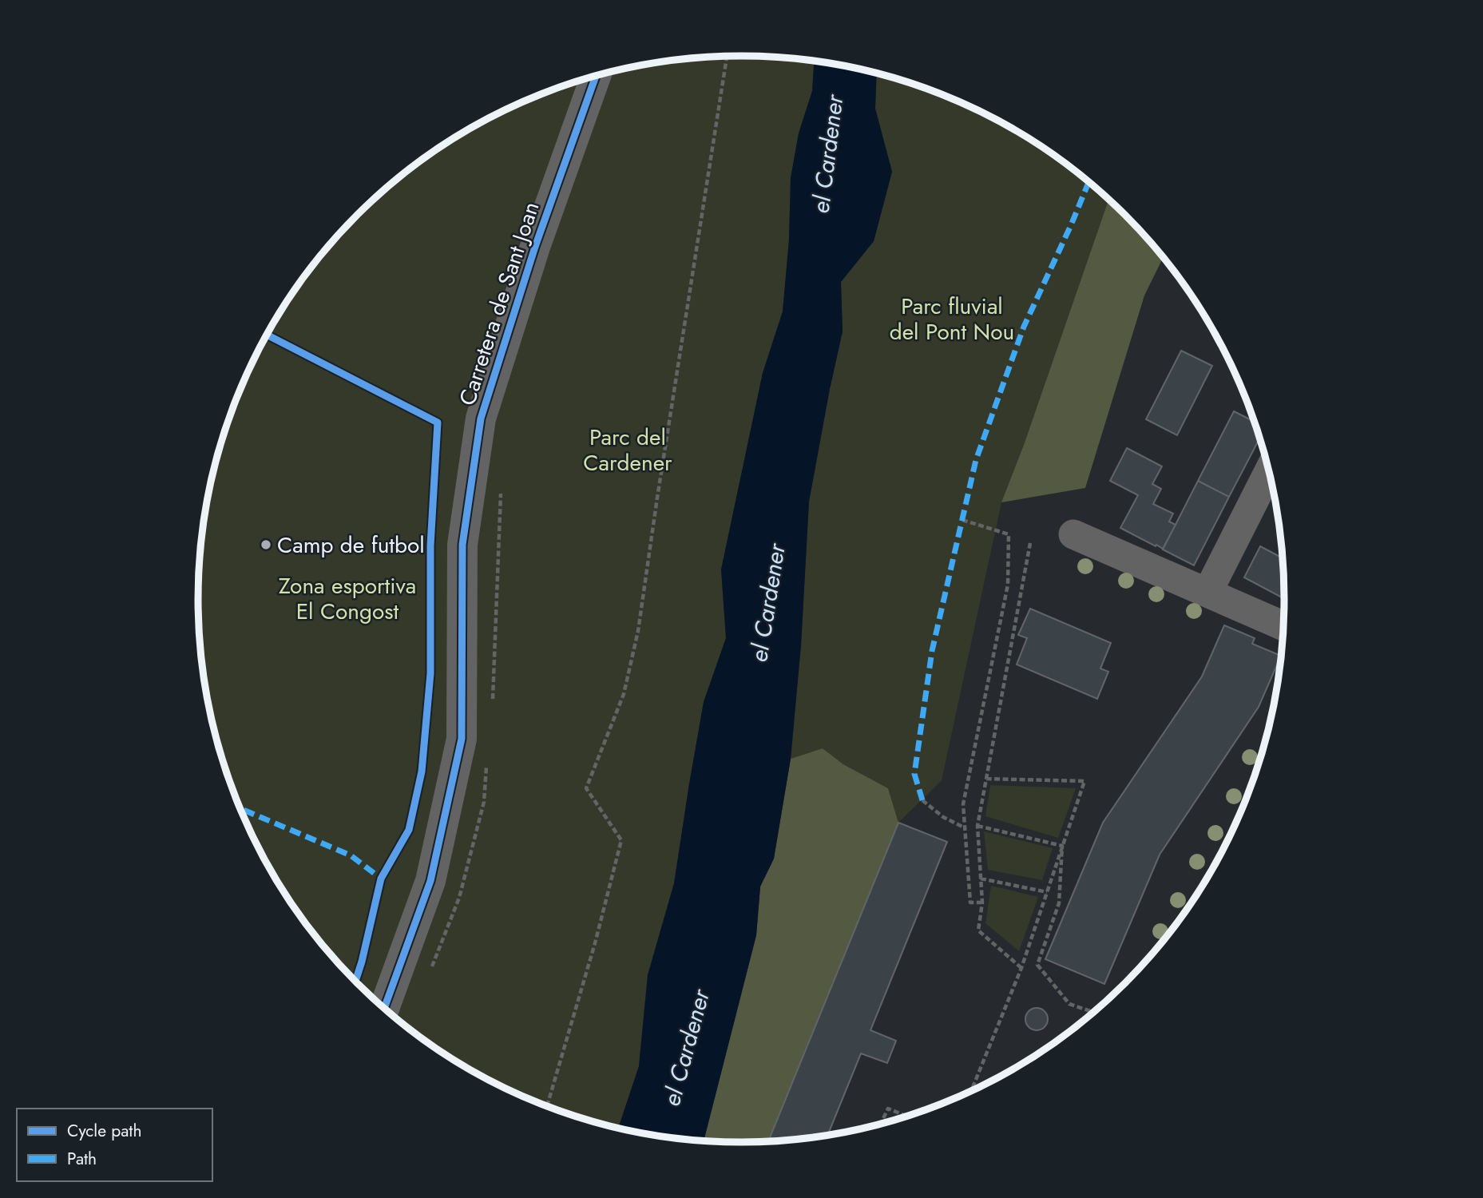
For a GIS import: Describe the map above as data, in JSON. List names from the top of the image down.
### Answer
{
  "streets": {
    "street": ["Carretera de Sant Joan"]
  },
  "water": ["el Cardener"],
  "parks": ["Parc fluvial del Pont Nou", "Parc del Cardener", "Zona esportiva El Congost"],
  "places": ["Camp de futbol"],
  "legend": ["Cycle path", "Path"]
}
